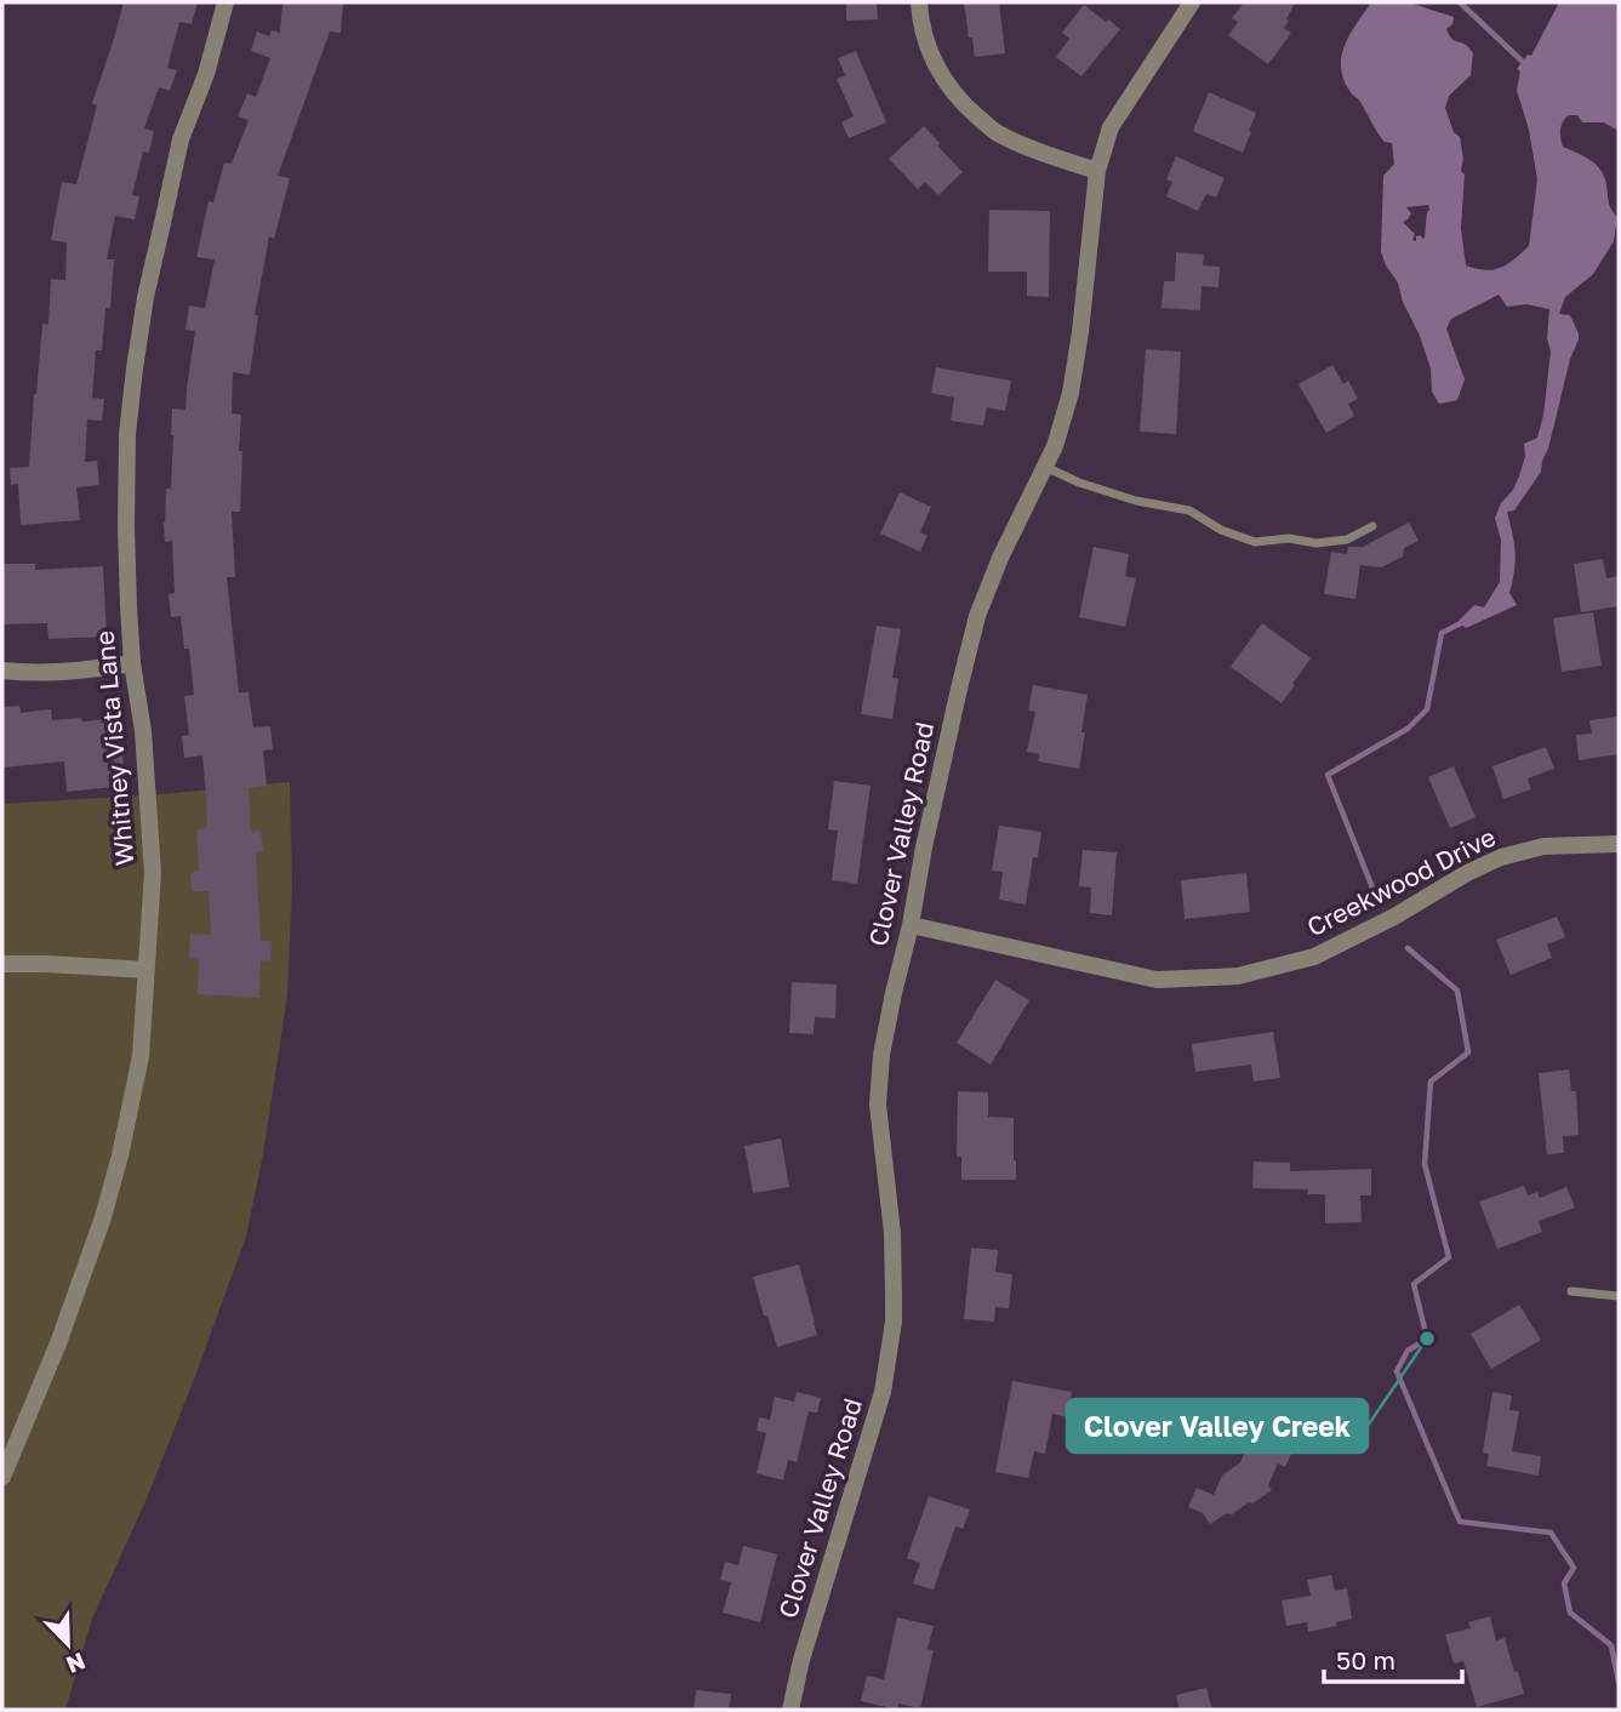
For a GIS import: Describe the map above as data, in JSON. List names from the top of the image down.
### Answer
{
  "streets": {
    "street": ["Whitney Vista Lane", "Clover Valley Road", "Creekwood Drive"]
  },
  "crossings": [
    ["Clover Valley Road", "Creekwood Drive"]
  ],
  "places": ["Clover Valley Creek"],
  "scale_bar": "50 m",
  "north": "bottom right"
}
